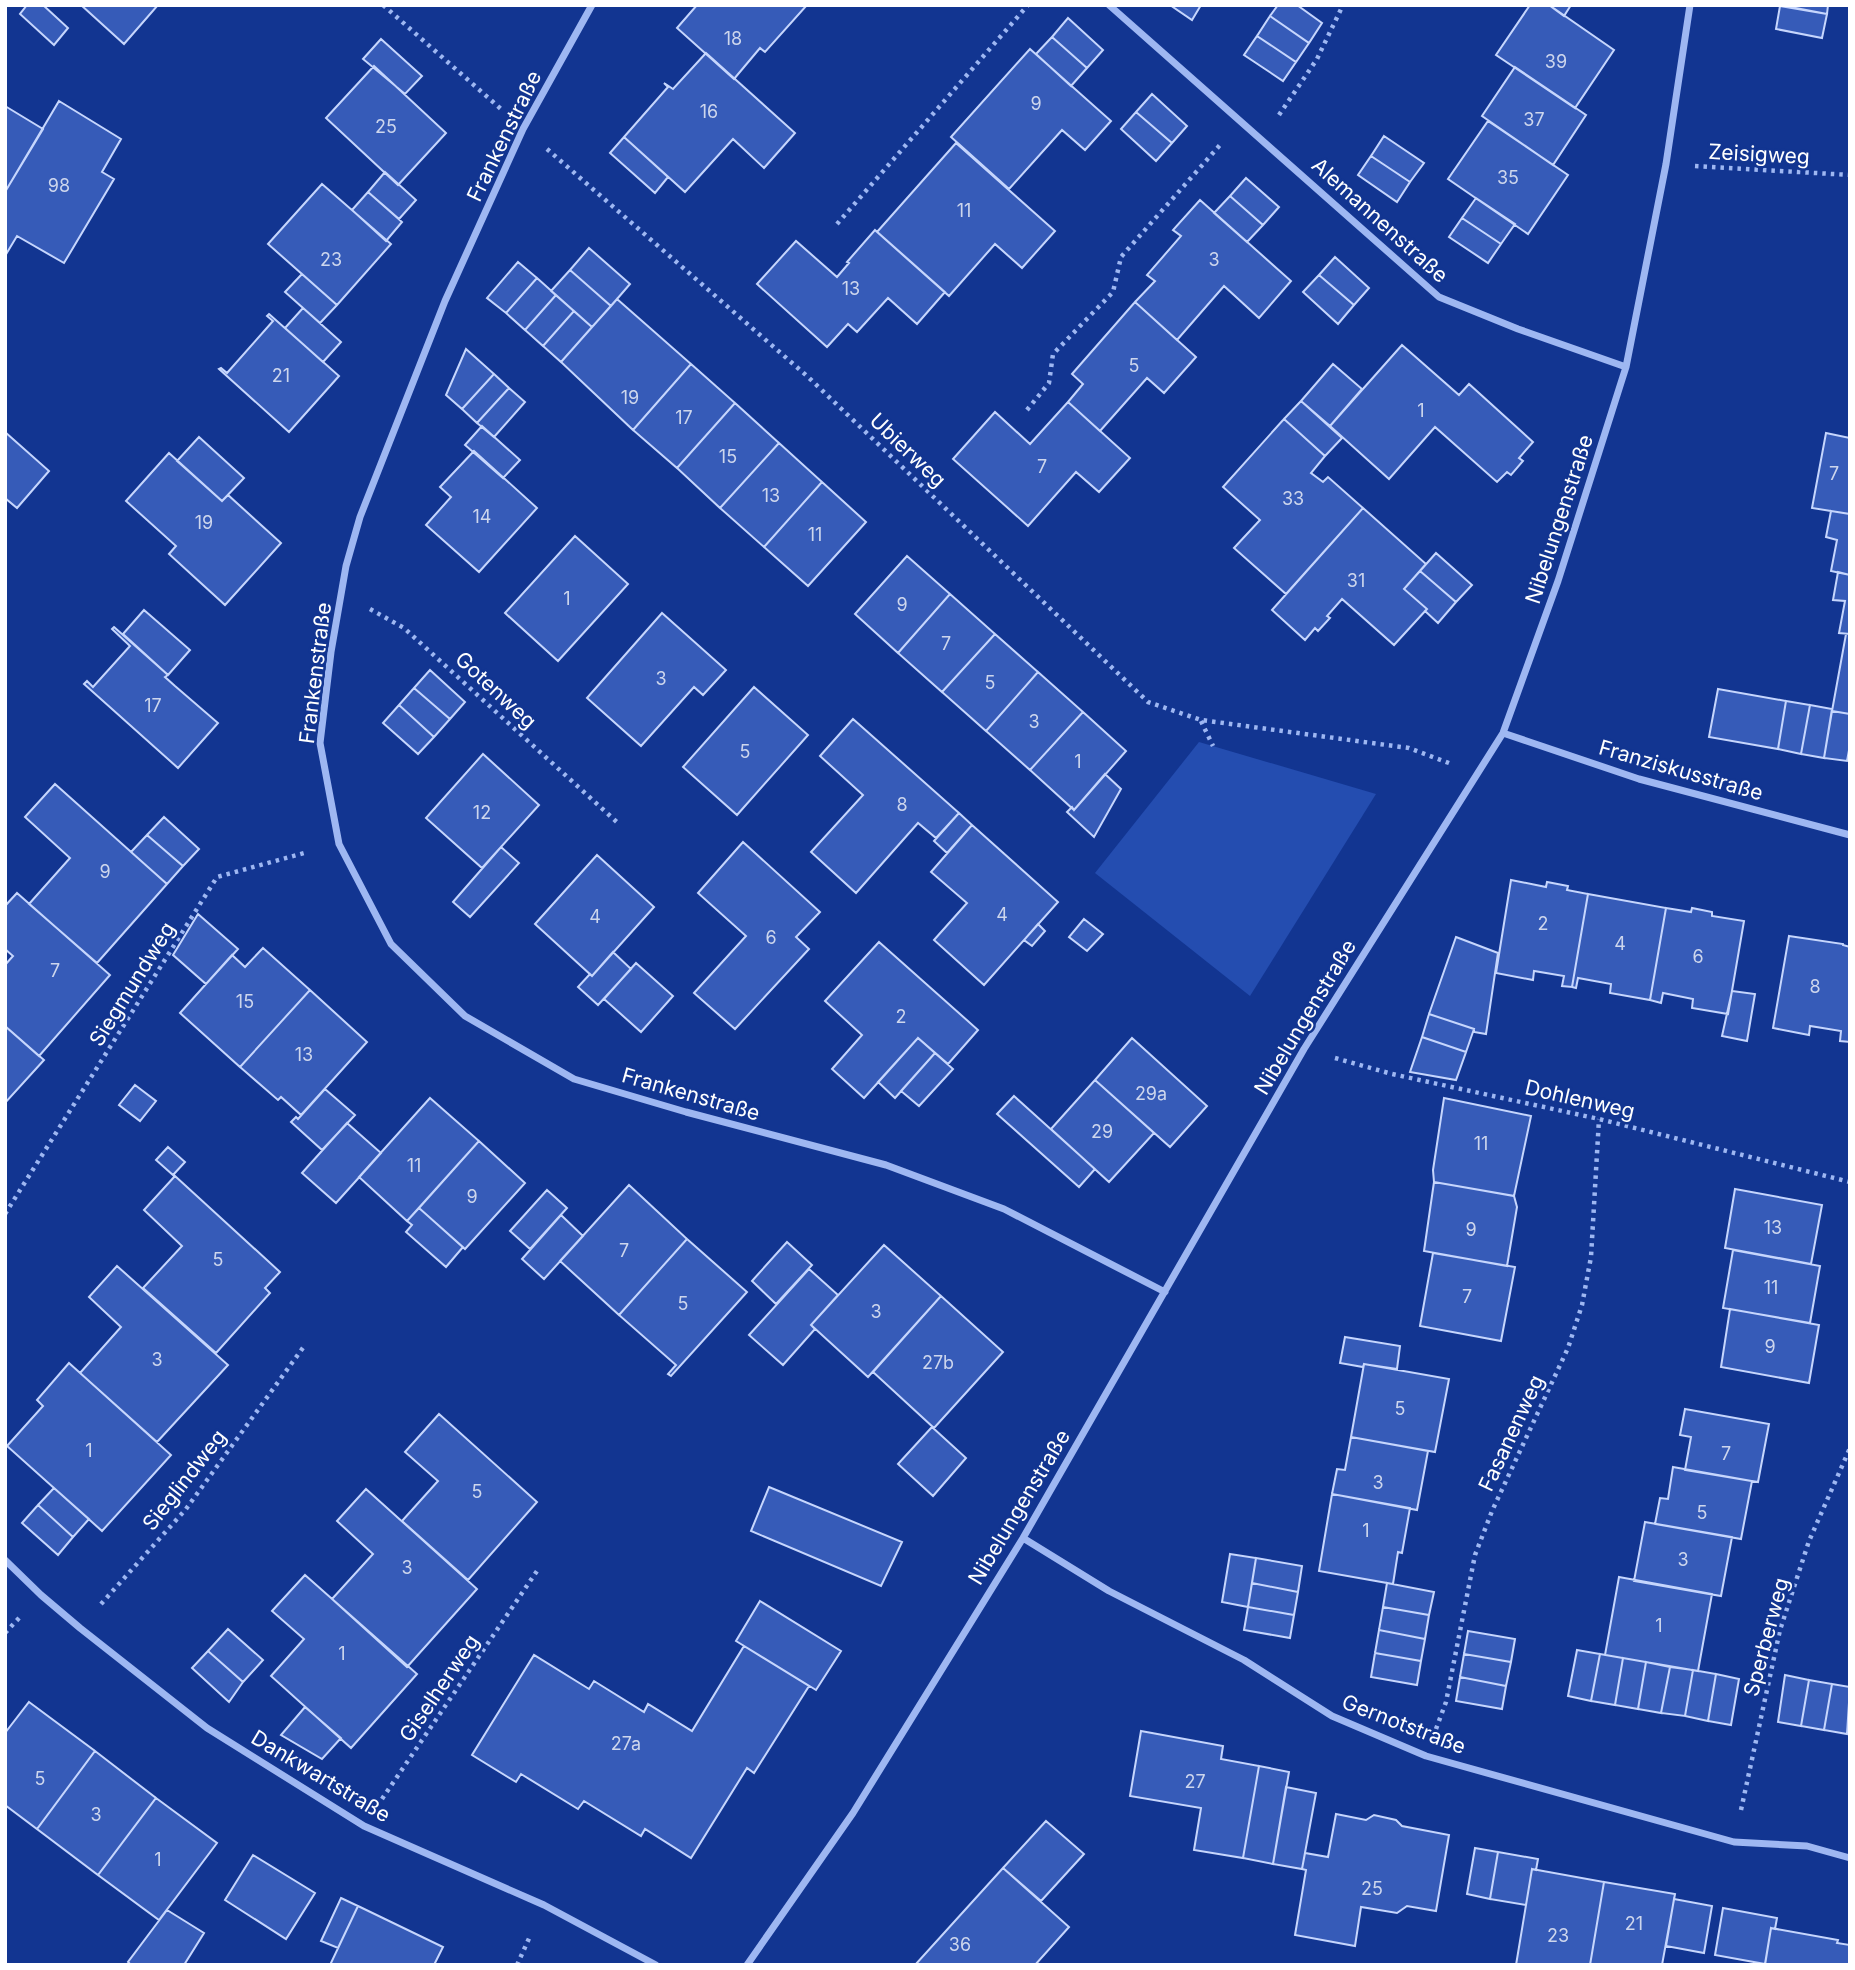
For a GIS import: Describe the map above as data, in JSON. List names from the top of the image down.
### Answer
{
  "streets": {
    "street": [
      "Frankenstraße",
      "Alemannenstraße",
      "Nibelungenstraße",
      "Franziskusstraße",
      "Gernotstraße",
      "Dankwartstraße"
    ],
    "path": [
      "Zeisigweg",
      "Ubierweg",
      "Gotenweg",
      "Siegmundweg",
      "Dohlenweg",
      "Fasanenweg",
      "Sieglindweg",
      "Sperberweg",
      "Giselherweg"
    ]
  },
  "crossings": [
    ["Frankenstraße", "Ubierweg"],
    ["Frankenstraße", "Nibelungenstraße"],
    ["Frankenstraße", "Gotenweg"],
    ["Frankenstraße", "Siegmundweg"],
    ["Zeisigweg", "Nibelungenstraße"],
    ["Alemannenstraße", "Nibelungenstraße"],
    ["Ubierweg", "Nibelungenstraße"],
    ["Nibelungenstraße", "Franziskusstraße"],
    ["Nibelungenstraße", "Dohlenweg"],
    ["Nibelungenstraße", "Gernotstraße"],
    ["Dohlenweg", "Fasanenweg"],
    ["Fasanenweg", "Gernotstraße"],
    ["Sieglindweg", "Dankwartstraße"],
    ["Sperberweg", "Gernotstraße"],
    ["Giselherweg", "Dankwartstraße"]
  ],
  "house_numbers": [
    "18",
    "39",
    "9",
    "16",
    "37",
    "25",
    "35",
    "98",
    "11",
    "23",
    "3",
    "13",
    "5",
    "21",
    "19",
    "1",
    "17",
    "15",
    "7",
    "7",
    "13",
    "33",
    "14",
    "19",
    "11",
    "31",
    "1",
    "9",
    "7",
    "3",
    "5",
    "17",
    "3",
    "5",
    "1",
    "8",
    "12",
    "9",
    "4",
    "4",
    "2",
    "6",
    "4",
    "6",
    "7",
    "8",
    "15",
    "2",
    "13",
    "29a",
    "29",
    "11",
    "11",
    "9",
    "13",
    "9",
    "7",
    "5",
    "11",
    "7",
    "5",
    "3",
    "9",
    "3",
    "27b",
    "5",
    "1",
    "7",
    "3",
    "5",
    "5",
    "1",
    "3",
    "3",
    "1",
    "1",
    "27a",
    "5",
    "27",
    "3",
    "1",
    "25",
    "21",
    "23",
    "36"
  ]
}
